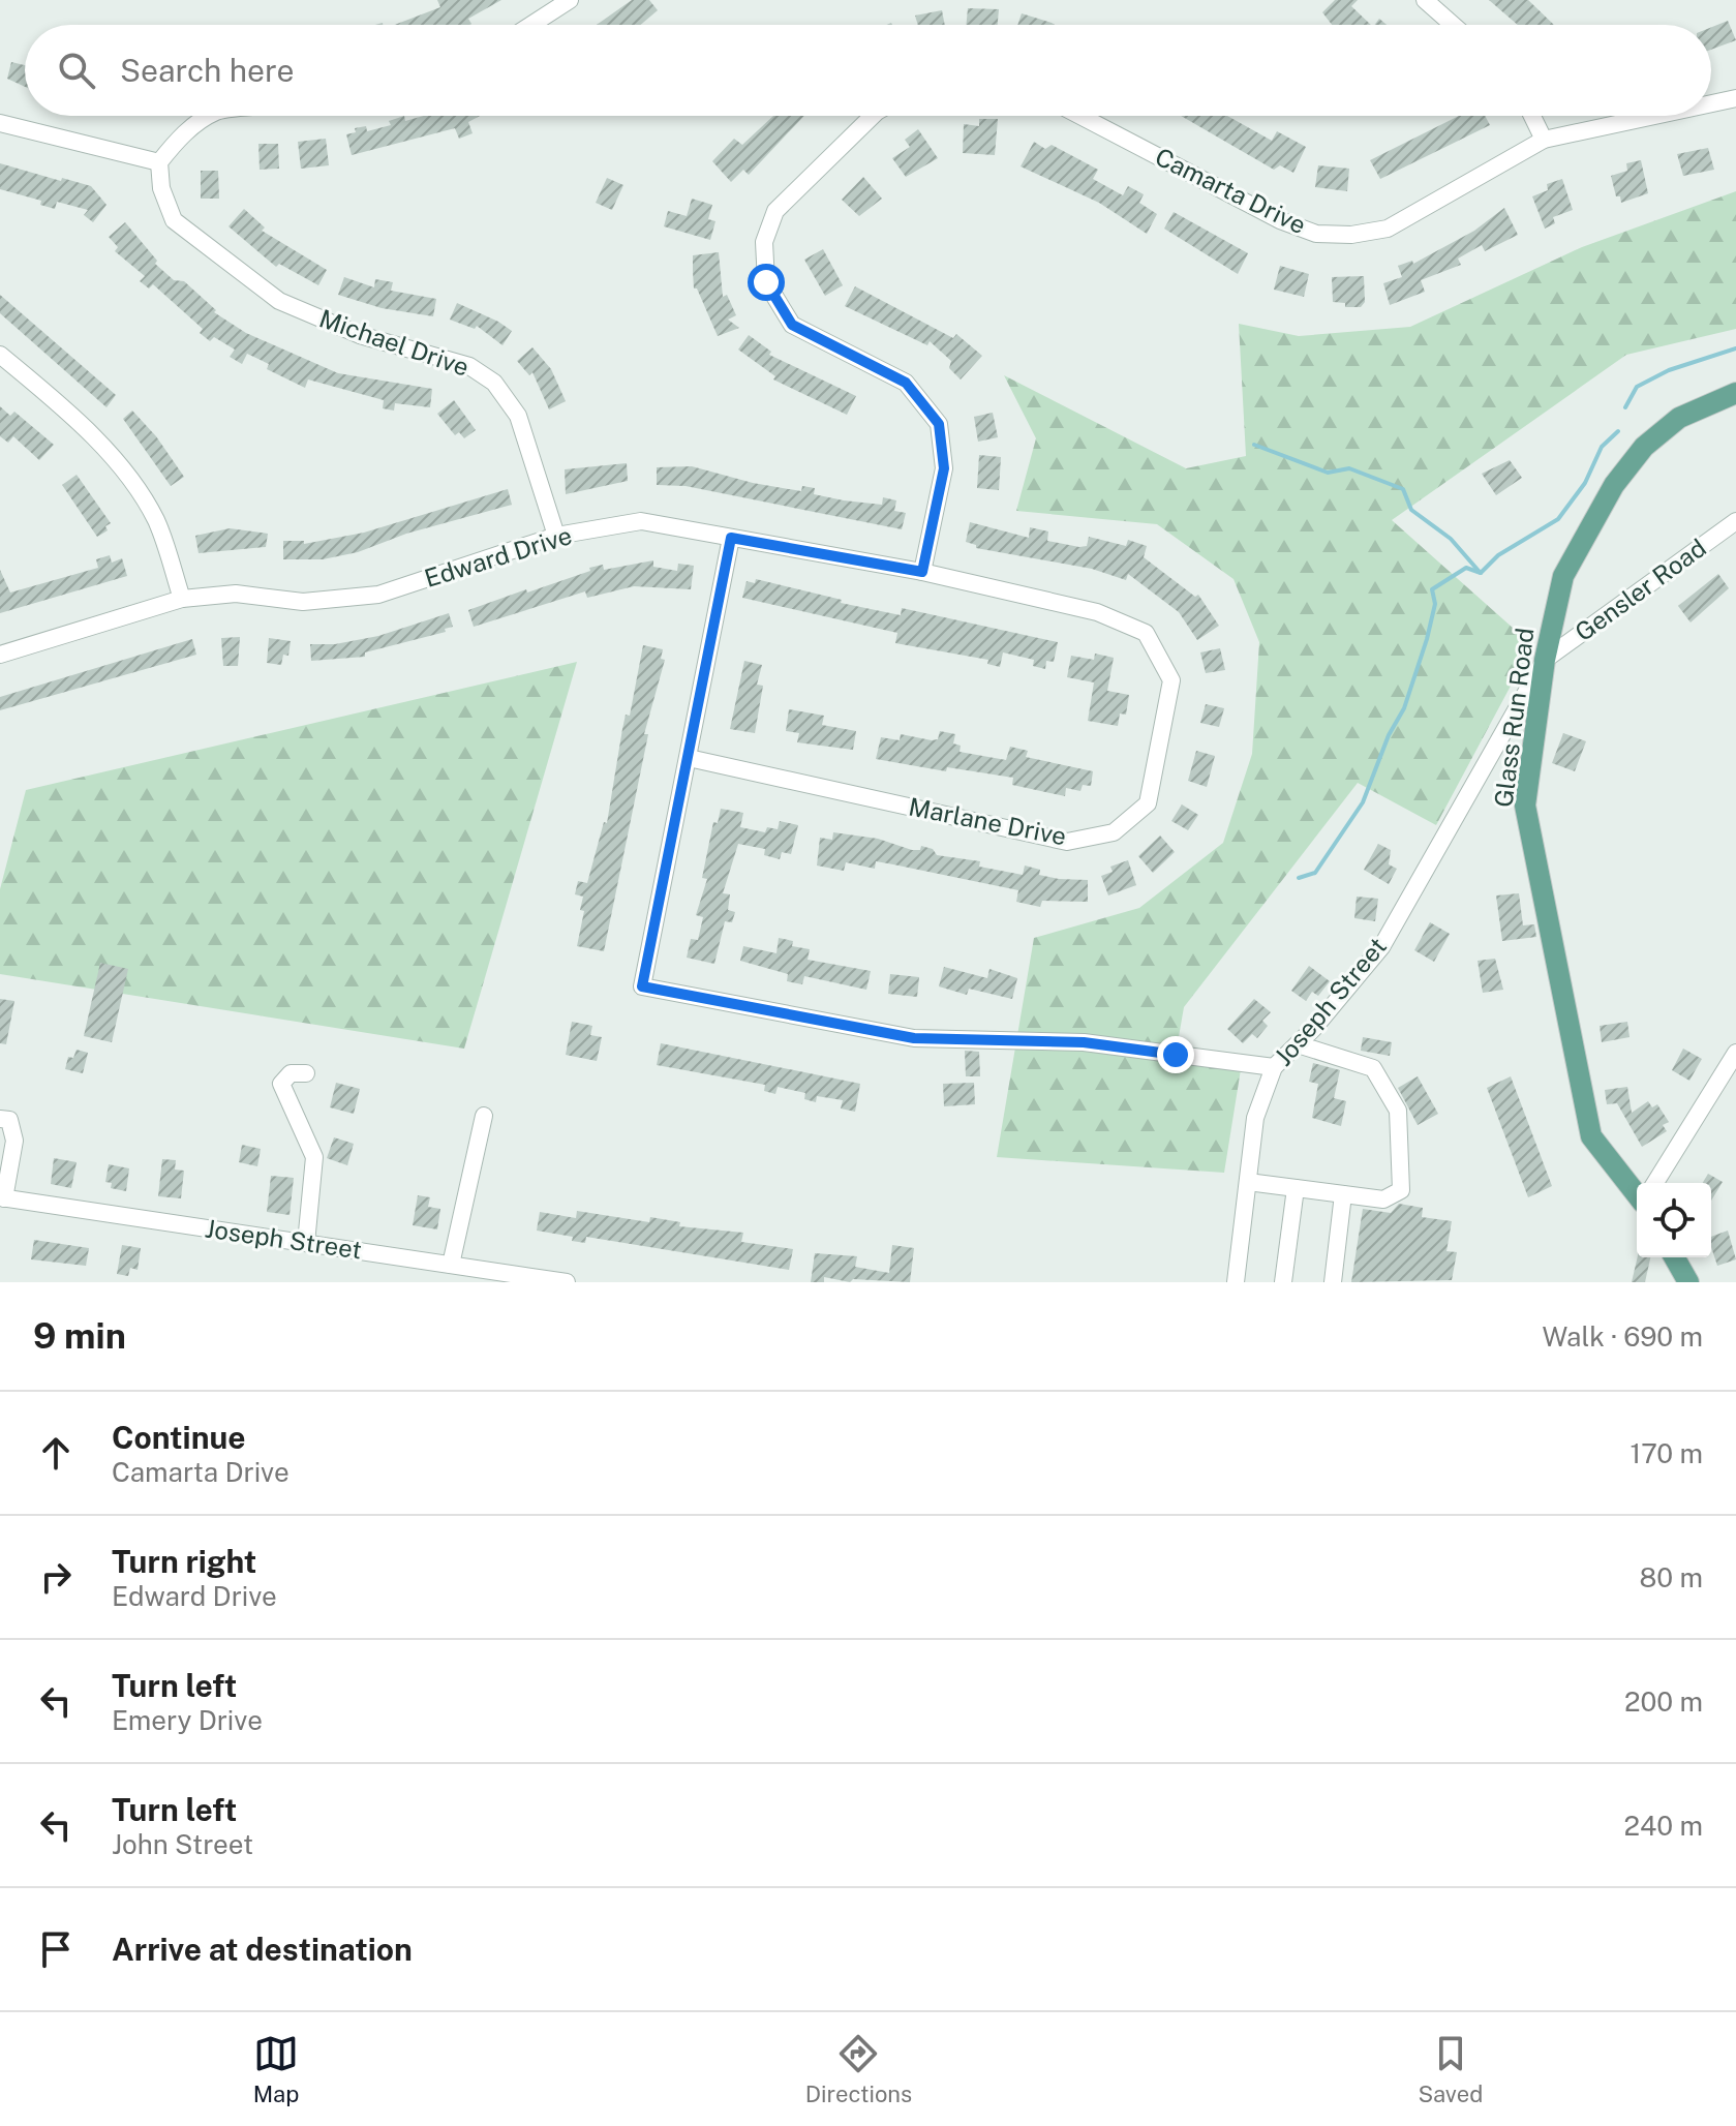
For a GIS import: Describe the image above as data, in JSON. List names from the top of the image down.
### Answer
{
  "streets": {
    "main road": ["Glass Run Road"],
    "street": [
      "Camarta Drive",
      "Michael Drive",
      "Edward Drive",
      "Gensler Road",
      "Marlane Drive",
      "Joseph Street"
    ]
  },
  "crossings": [
    ["Michael Drive", "Edward Drive"],
    ["Edward Drive", "Marlane Drive"],
    ["Gensler Road", "Glass Run Road"],
    ["Gensler Road", "Joseph Street"],
    ["Glass Run Road", "Joseph Street"]
  ],
  "page": {
    "search": "Search here",
    "heading": ["9 min", "Walk · 690 m"],
    "list": [
      ["Continue", "Camarta Drive", "170 m"],
      ["Turn right", "Edward Drive", "80 m"],
      ["Turn left", "Emery Drive", "200 m"],
      ["Turn left", "John Street", "240 m"],
      "Arrive at destination"
    ],
    "nav": ["Map", "Directions", "Saved"]
  }
}
